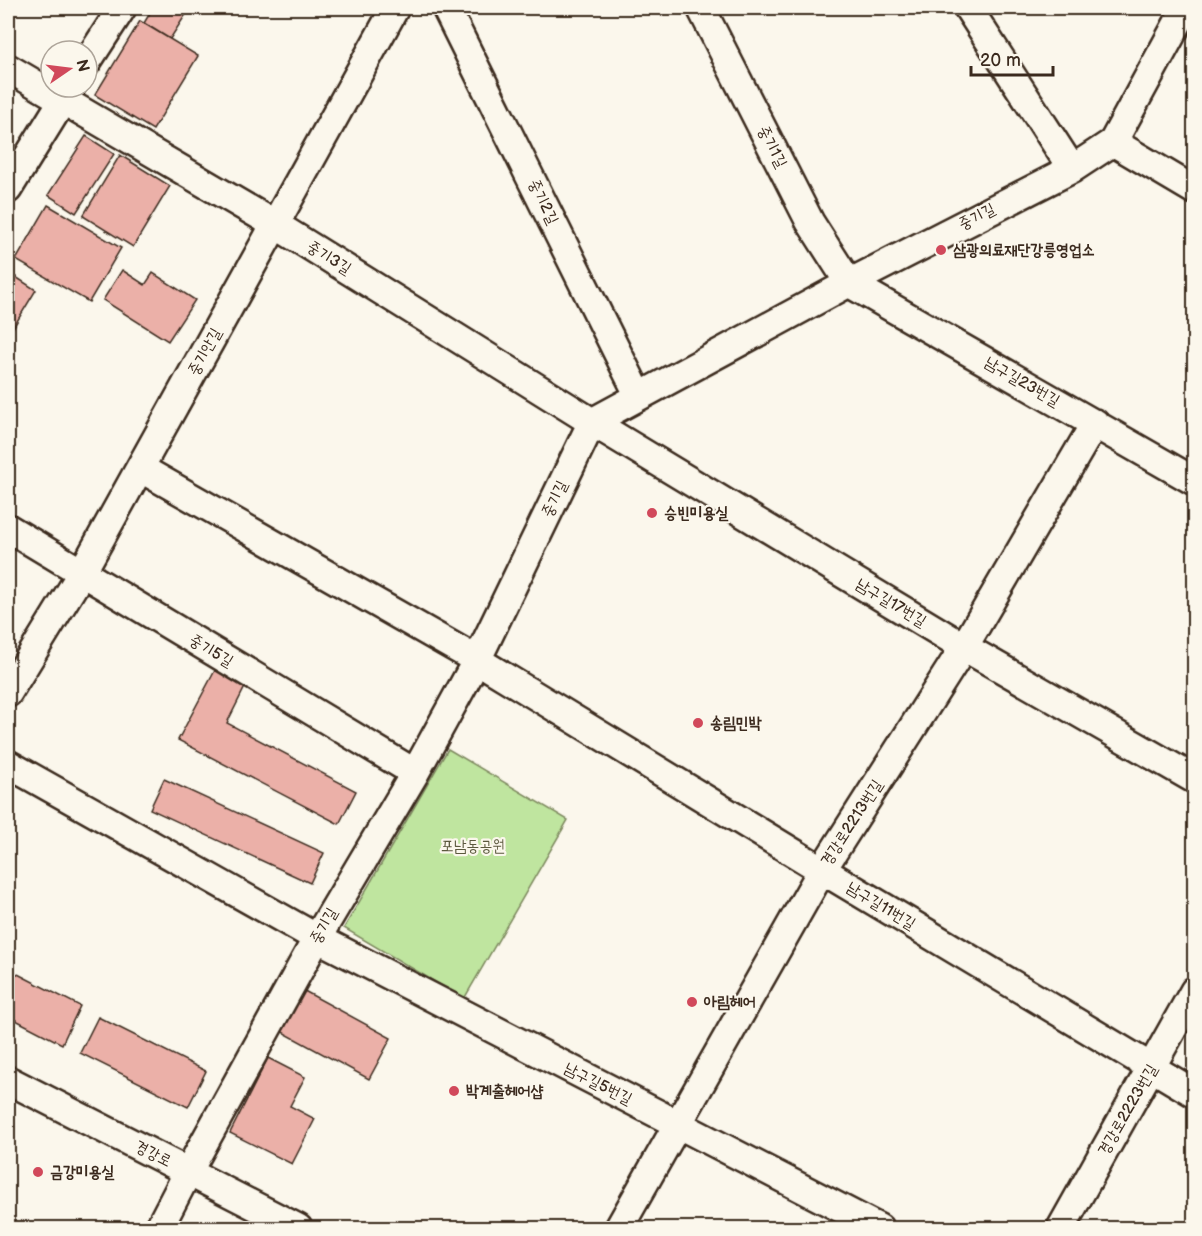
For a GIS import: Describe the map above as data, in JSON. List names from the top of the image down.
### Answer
{
  "streets": {
    "street": [
      "중기1길",
      "중기2길",
      "중기길",
      "중기3길",
      "중기안길",
      "남구길23번길",
      "남구길17번길",
      "중기5길",
      "경강로2213번길",
      "남구길11번길",
      "남구길5번길",
      "경강로2223번길",
      "경강로"
    ]
  },
  "crossings": [
    ["중기1길", "중기길"],
    ["중기1길", "남구길23번길"],
    ["중기2길", "중기길"],
    ["중기길", "중기3길"],
    ["중기길", "남구길23번길"],
    ["중기길", "남구길17번길"],
    ["중기길", "중기5길"],
    ["중기길", "남구길11번길"],
    ["중기길", "남구길5번길"],
    ["중기길", "경강로"],
    ["중기3길", "중기안길"],
    ["중기3길", "남구길17번길"],
    ["중기안길", "중기5길"],
    ["중기안길", "남구길11번길"],
    ["남구길23번길", "경강로2213번길"],
    ["남구길17번길", "경강로2213번길"],
    ["경강로2213번길", "남구길11번길"],
    ["경강로2213번길", "남구길5번길"],
    ["남구길11번길", "경강로2223번길"]
  ],
  "parks": ["포남동공원"],
  "places": [
    "삼광의료재단강릉영업소",
    "승빈미용실",
    "송림민박",
    "아림헤어",
    "박계출헤어샵",
    "금강미용실"
  ],
  "scale_bar": "20 m",
  "north": "right"
}
